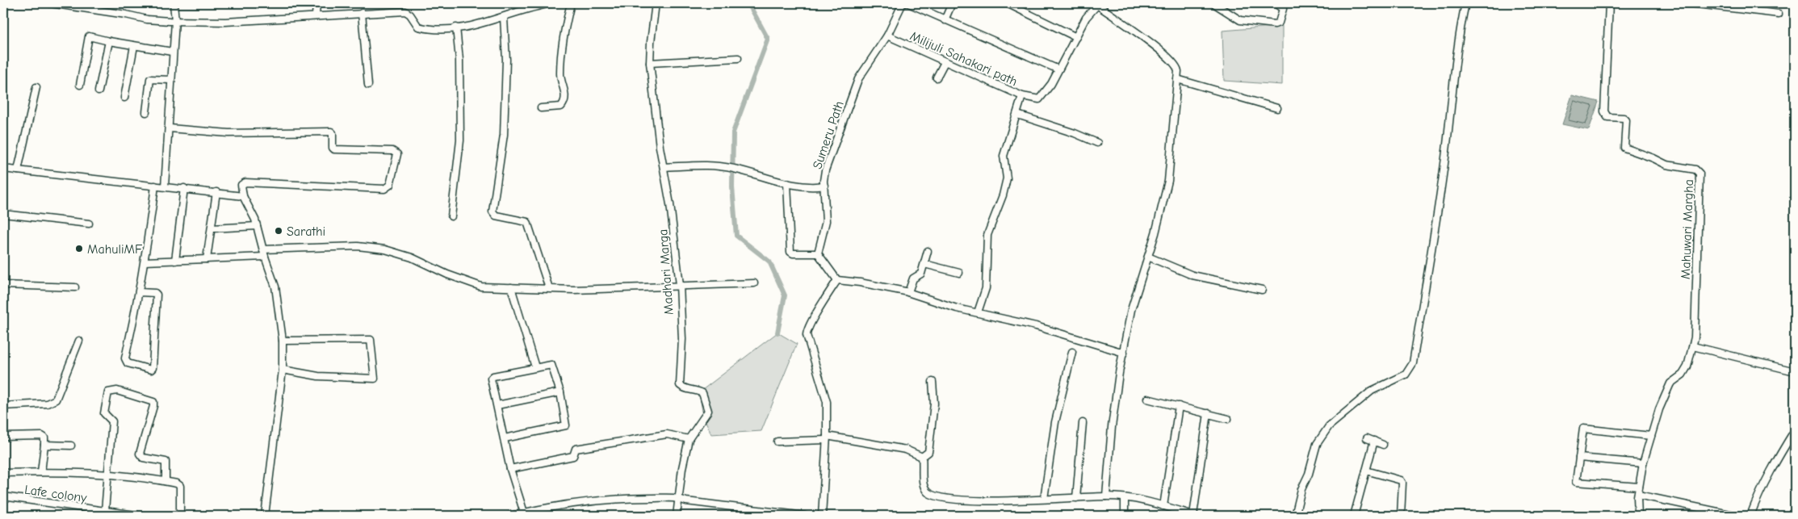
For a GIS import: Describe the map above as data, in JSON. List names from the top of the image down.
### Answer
{
  "streets": {
    "street": [
      "Milijuli Sahakari path",
      "Sumeru Path",
      "Mahuwari Margha",
      "Madhari Marga",
      "Lafe colony"
    ]
  },
  "crossings": [
    ["Milijuli Sahakari path", "Sumeru Path"]
  ],
  "places": ["Sarathi", "MahuliMF"]
}
